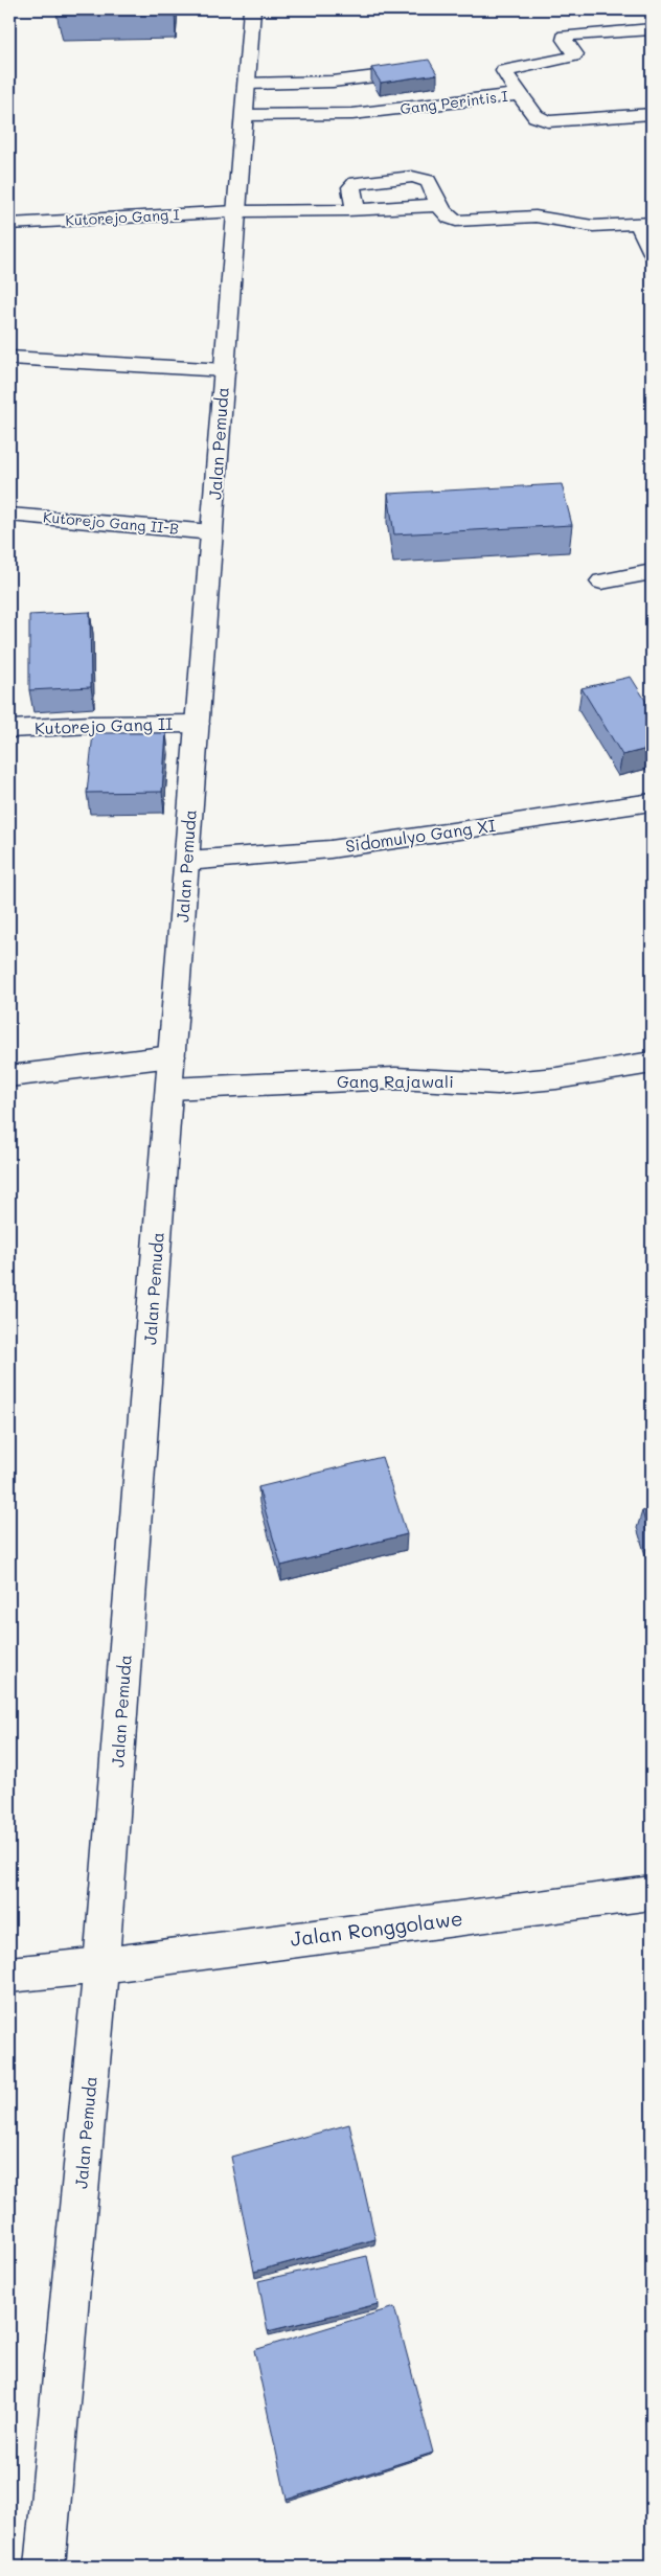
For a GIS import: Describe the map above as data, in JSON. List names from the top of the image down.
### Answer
{
  "streets": {
    "main road": [
      "Gang Perintis I",
      "Kutorejo Gang I",
      "Jalan Pemuda",
      "Kutorejo Gang II-B",
      "Kutorejo Gang II",
      "Sidomulyo Gang XI",
      "Gang Rajawali",
      "Jalan Ronggolawe"
    ]
  },
  "crossings": [
    ["Gang Perintis I", "Jalan Pemuda"],
    ["Kutorejo Gang I", "Jalan Pemuda"],
    ["Jalan Pemuda", "Kutorejo Gang II-B"],
    ["Jalan Pemuda", "Kutorejo Gang II"],
    ["Jalan Pemuda", "Sidomulyo Gang XI"],
    ["Jalan Pemuda", "Gang Rajawali"],
    ["Jalan Pemuda", "Jalan Ronggolawe"]
  ]
}
